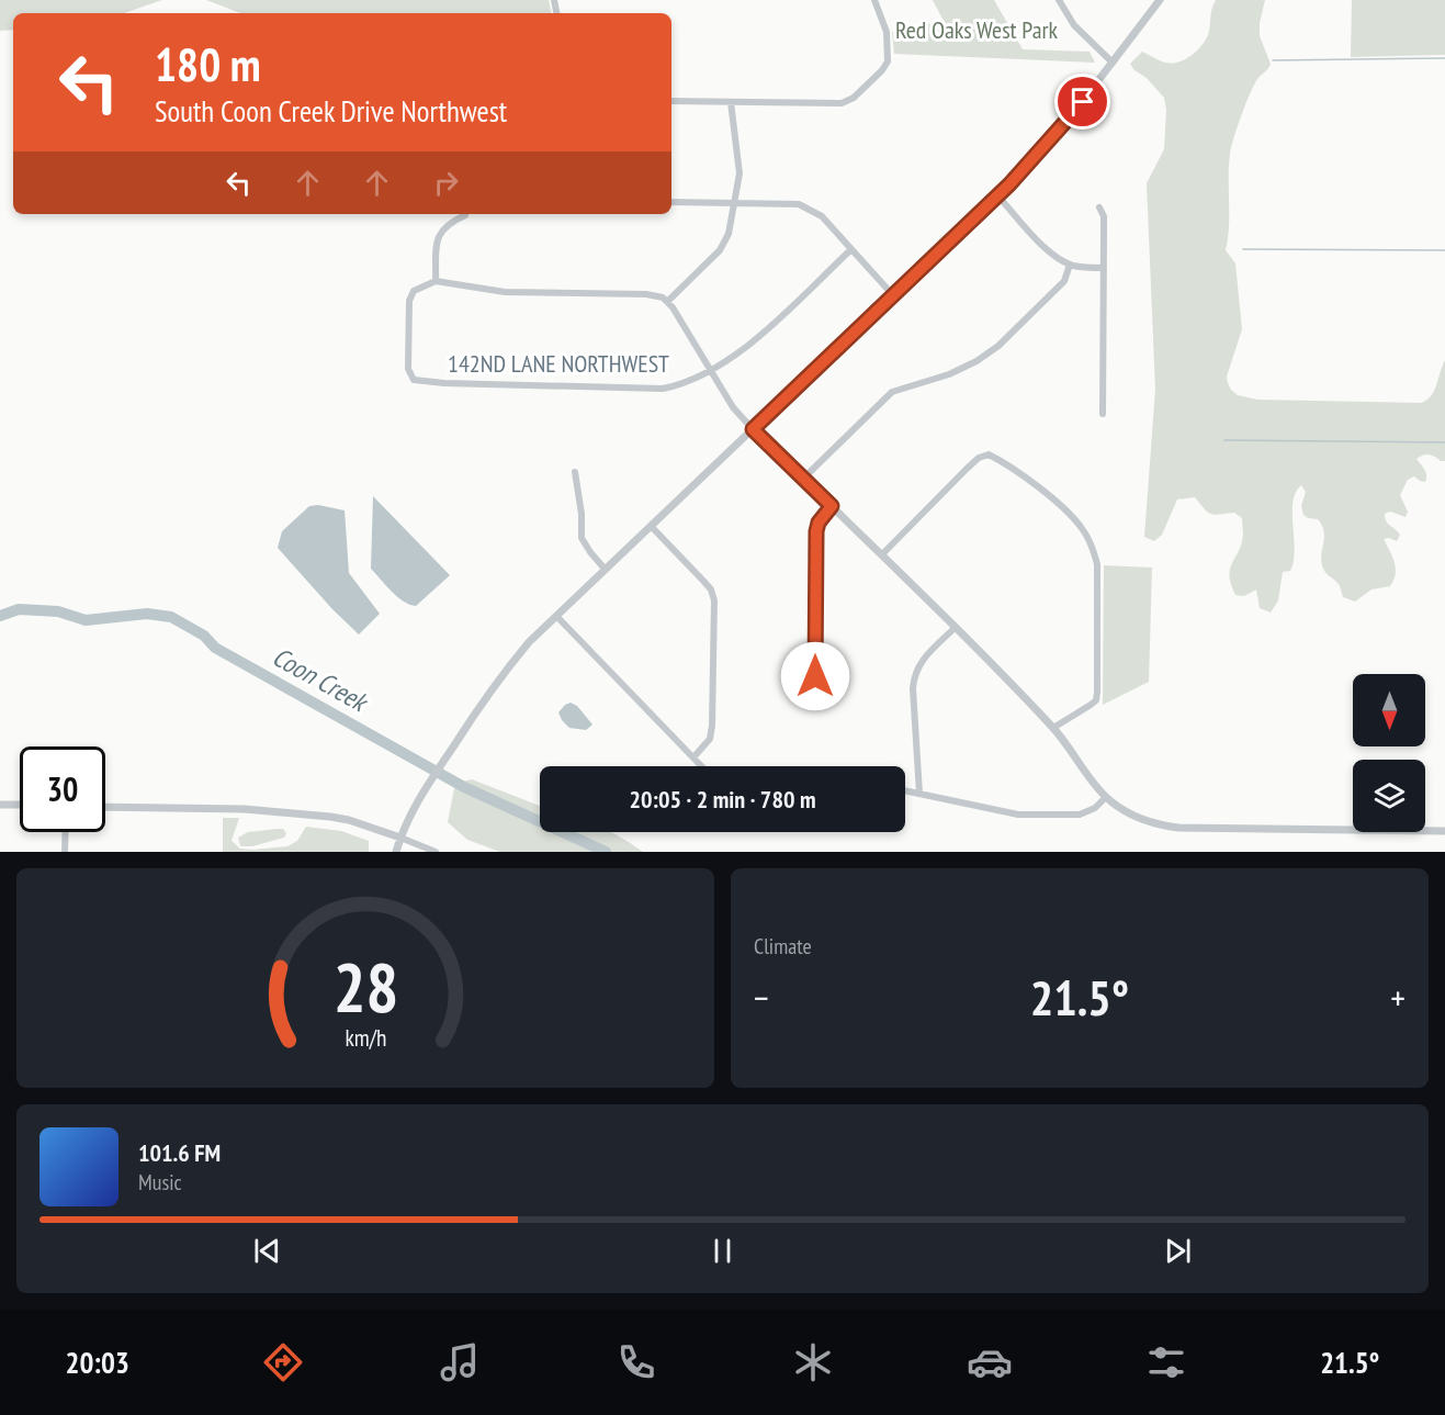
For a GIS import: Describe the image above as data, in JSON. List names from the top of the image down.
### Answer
{
  "streets": {
    "street": ["142ND LANE NORTHWEST"]
  },
  "water": ["Coon Creek"],
  "parks": ["Red Oaks West Park"],
  "north": "bottom",
  "page": {
    "turn": ["180 m", "South Coon Creek Drive Northwest"],
    "limit": "30",
    "trip": "20:05 · 2 min · 780 m",
    "tile": "Climate",
    "heat": ["−", "21.5°", "+"],
    "song": ["101.6 FM", "Music"],
    "tabs": ["20:03", "21.5°"],
    "gauge": ["28", "km/h"]
  }
}
